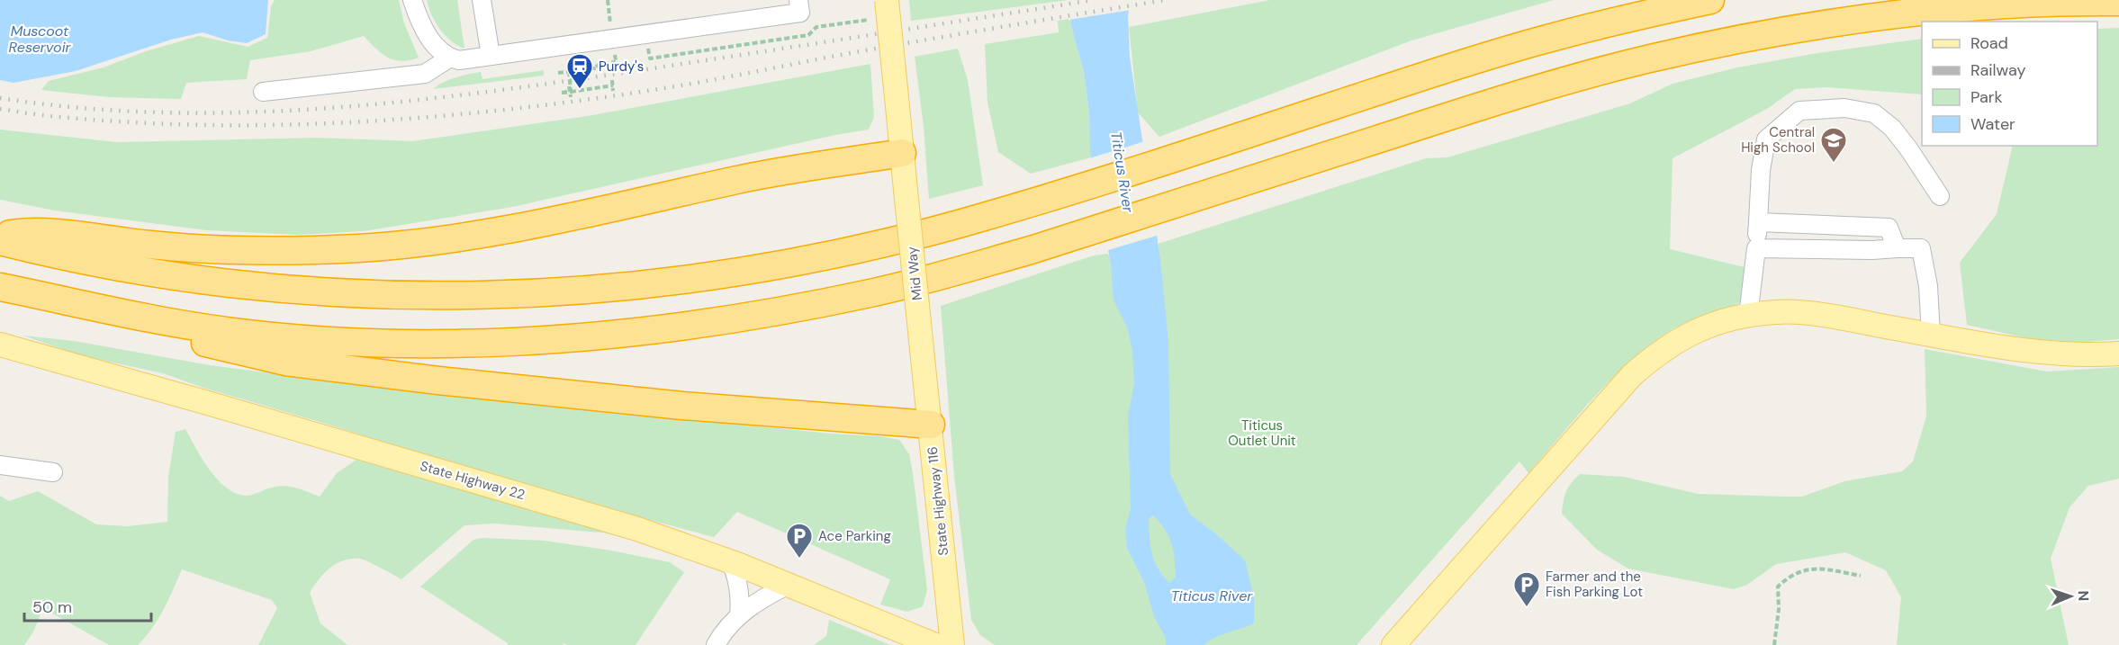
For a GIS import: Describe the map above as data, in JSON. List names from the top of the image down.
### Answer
{
  "streets": {
    "main road": ["Mid Way", "State Highway 22", "State Highway 116"]
  },
  "crossings": [
    ["Mid Way", "State Highway 116"]
  ],
  "water": ["Muscoot Reservoir", "Titicus River"],
  "parks": ["Titicus Outlet Unit"],
  "places": {
    "station": ["Purdy's"],
    "school or university": ["Central High School"],
    "parking": ["Ace Parking", "Farmer and the Fish Parking Lot"]
  },
  "legend": [
    "Road",
    "Railway",
    "Park",
    "Water"
  ],
  "scale_bar": "50 m",
  "north": "right"
}
